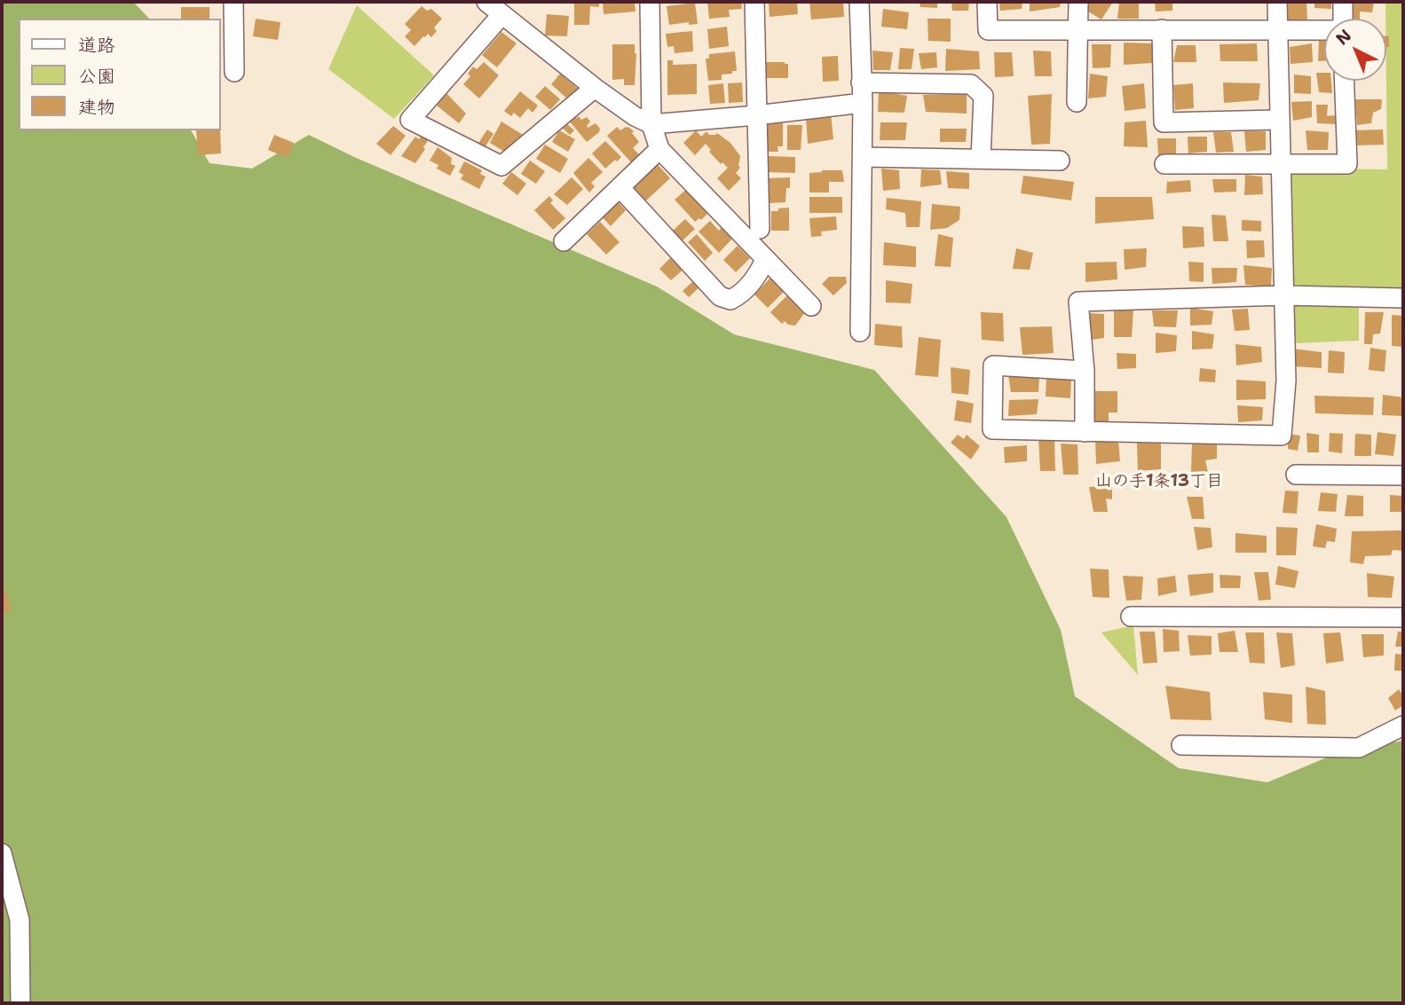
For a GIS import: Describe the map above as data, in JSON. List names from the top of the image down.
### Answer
{
  "districts": ["山の手1条13丁目"],
  "legend": ["道路", "公園", "建物"],
  "north": "top left"
}
